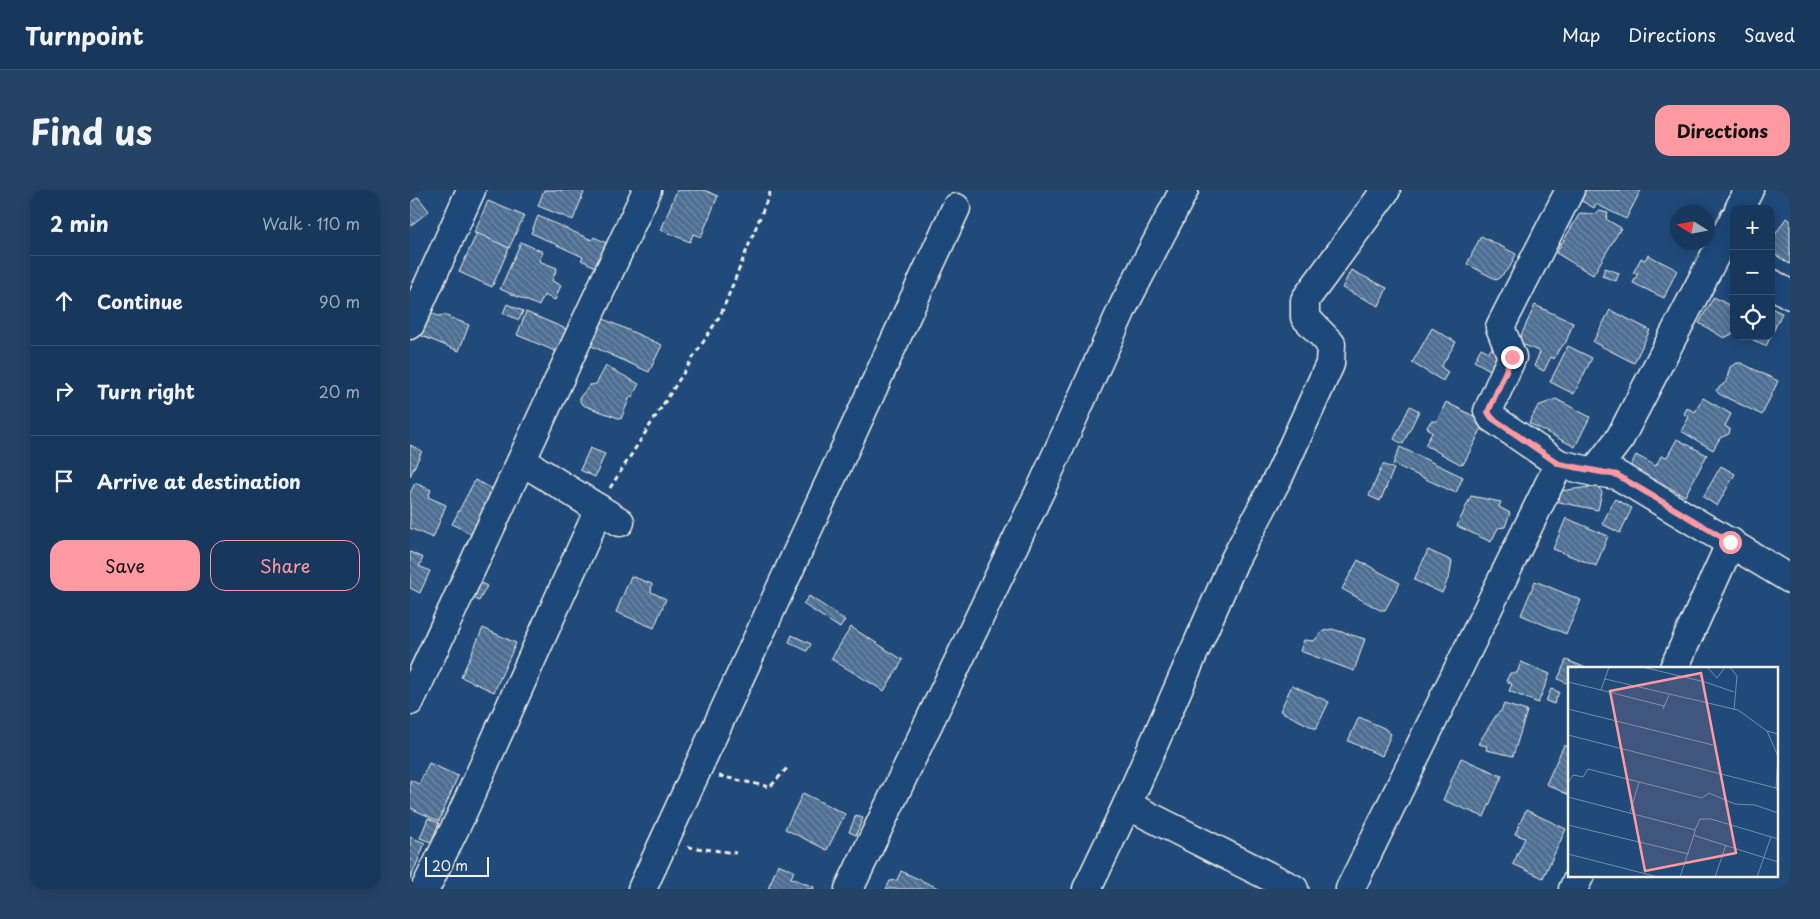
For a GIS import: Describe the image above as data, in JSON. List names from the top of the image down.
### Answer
{
  "scale_bar": "20 m",
  "north": "left",
  "page": {
    "header": "Turnpoint",
    "nav": ["Map", "Directions", "Saved"],
    "title": "Find us",
    "buttons": [
      "Directions",
      ["Save", "Share"]
    ],
    "heading": ["2 min", "Walk · 110 m"],
    "map_buttons": ["+", "−"],
    "list": [
      ["Continue", "90 m"],
      ["Turn right", "20 m"],
      "Arrive at destination"
    ],
    "scale": "20 m"
  }
}
